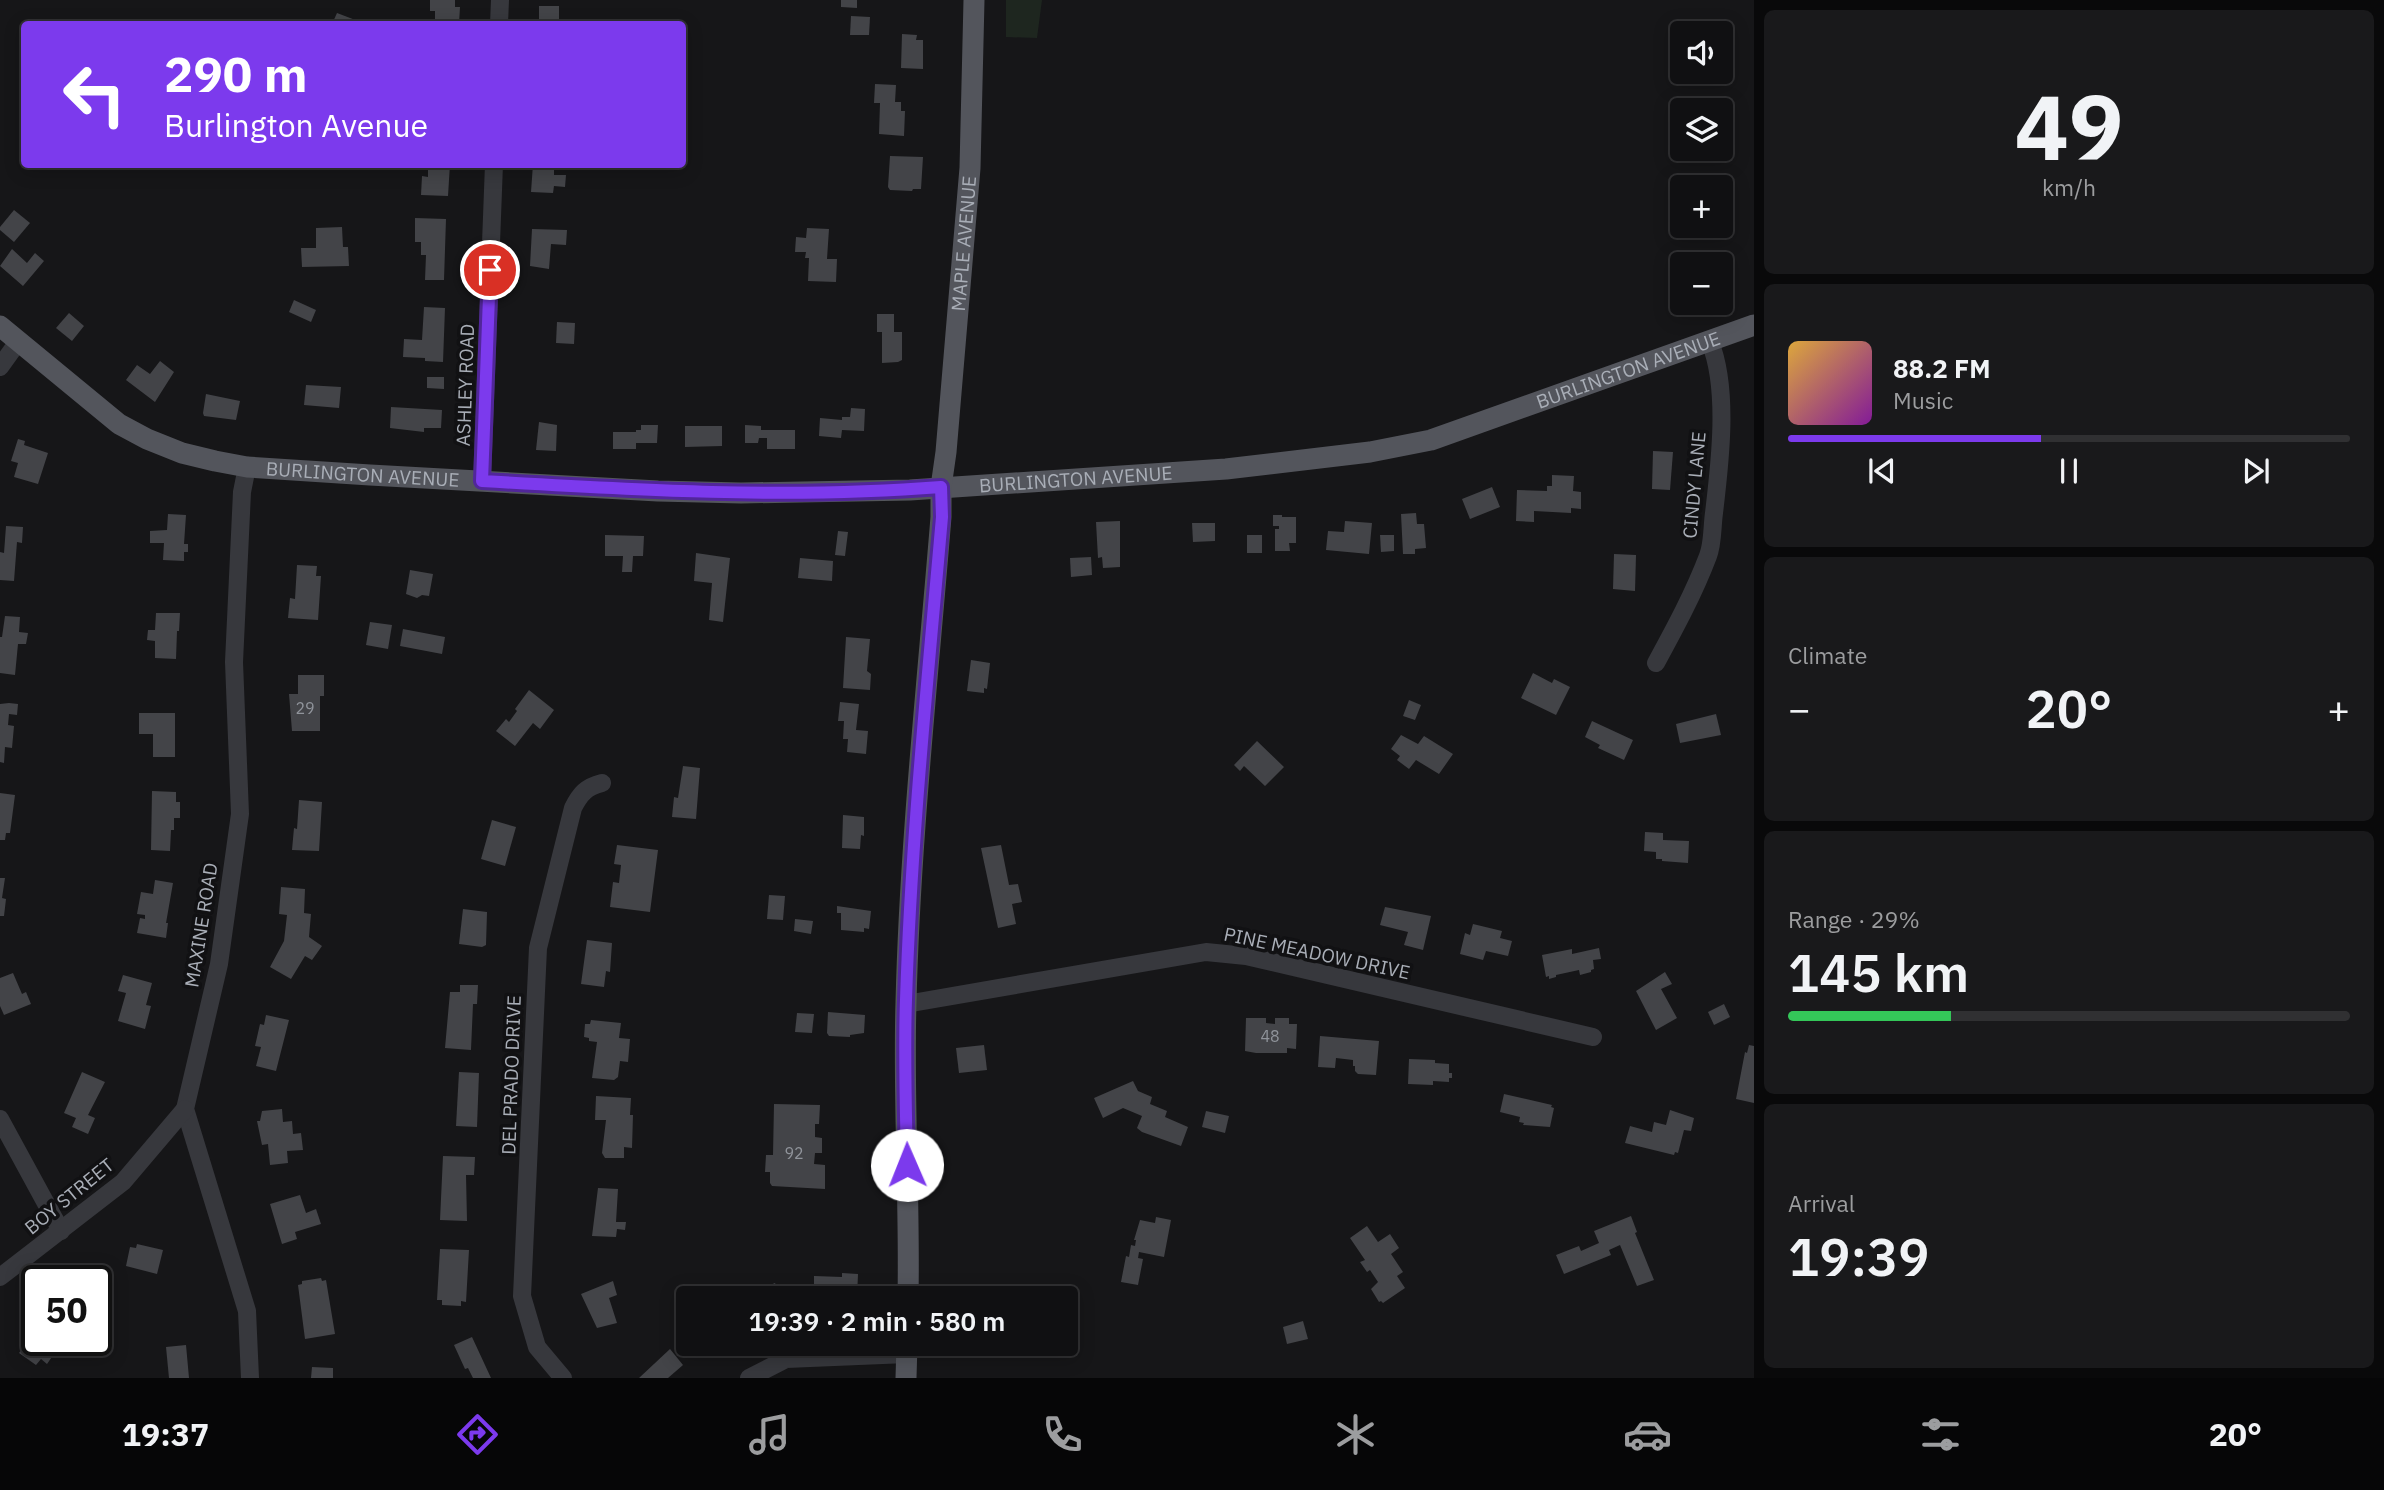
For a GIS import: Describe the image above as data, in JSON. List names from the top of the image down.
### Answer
{
  "streets": {
    "main road": ["MAPLE AVENUE", "BURLINGTON AVENUE"],
    "street": [
      "ASHLEY ROAD",
      "CINDY LANE",
      "MAXINE ROAD",
      "PINE MEADOW DRIVE",
      "DEL PRADO DRIVE",
      "BOY STREET"
    ]
  },
  "crossings": [
    ["MAPLE AVENUE", "BURLINGTON AVENUE"],
    ["MAPLE AVENUE", "PINE MEADOW DRIVE"],
    ["BURLINGTON AVENUE", "ASHLEY ROAD"],
    ["BURLINGTON AVENUE", "CINDY LANE"],
    ["BURLINGTON AVENUE", "MAXINE ROAD"],
    ["MAXINE ROAD", "BOY STREET"]
  ],
  "house_numbers": ["29", "48", "92"],
  "page": {
    "tile": [
      ["49", "km/h"],
      "Climate",
      ["Range · 29%", "145 km"],
      ["Arrival", "19:39"]
    ],
    "map_buttons": ["+", "−"],
    "turn": ["290 m", "Burlington Avenue"],
    "song": ["88.2 FM", "Music"],
    "heat": ["−", "20°", "+"],
    "limit": "50",
    "trip": "19:39 · 2 min · 580 m",
    "tabs": ["19:37", "20°"]
  }
}
